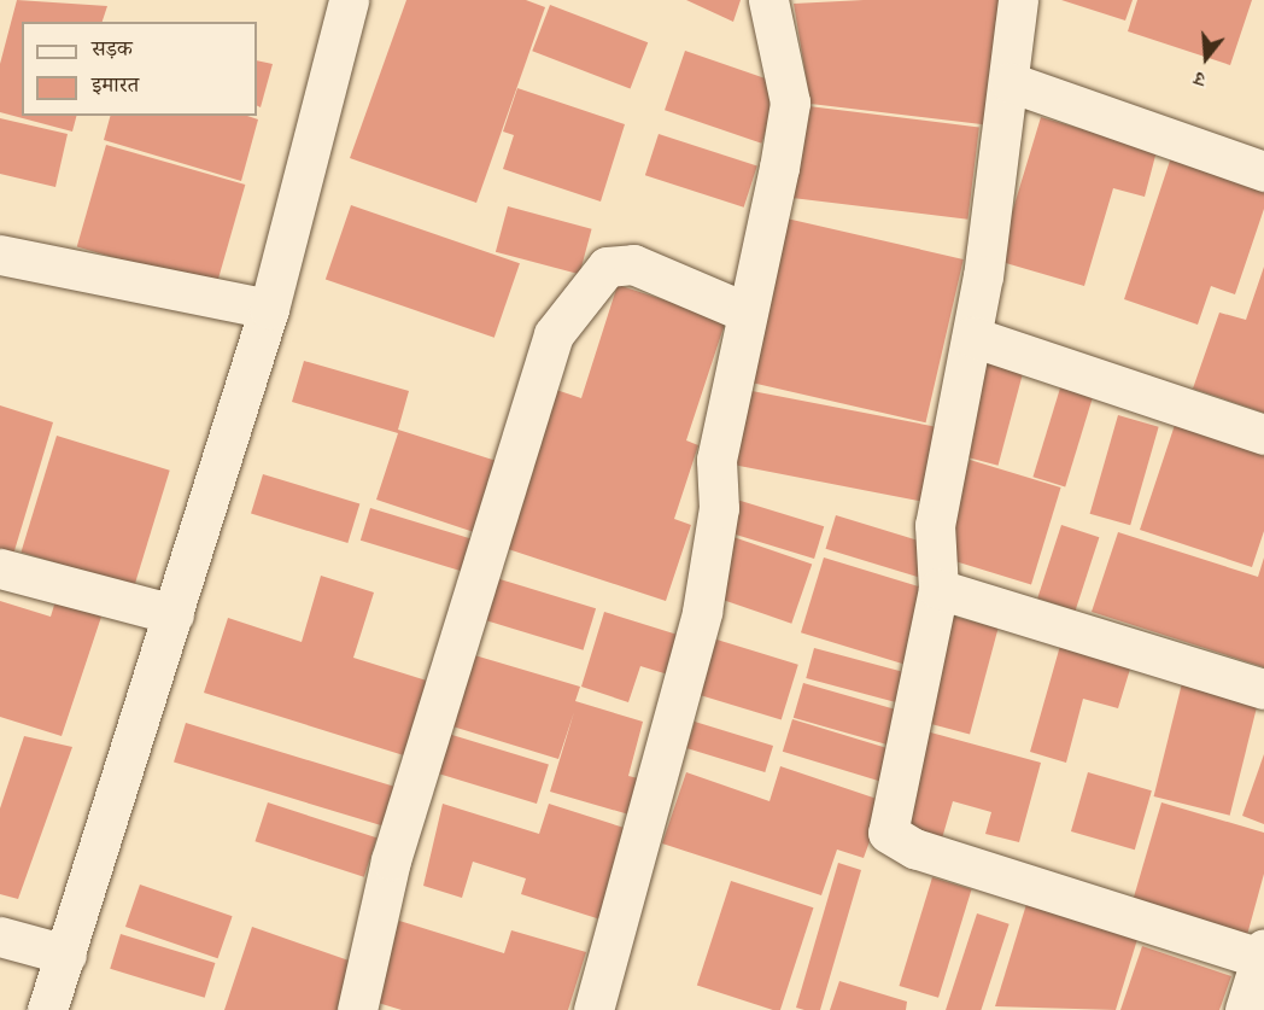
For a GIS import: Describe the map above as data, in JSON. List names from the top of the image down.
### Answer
{
  "legend": ["सड़क", "इमारत"],
  "north": "bottom"
}
